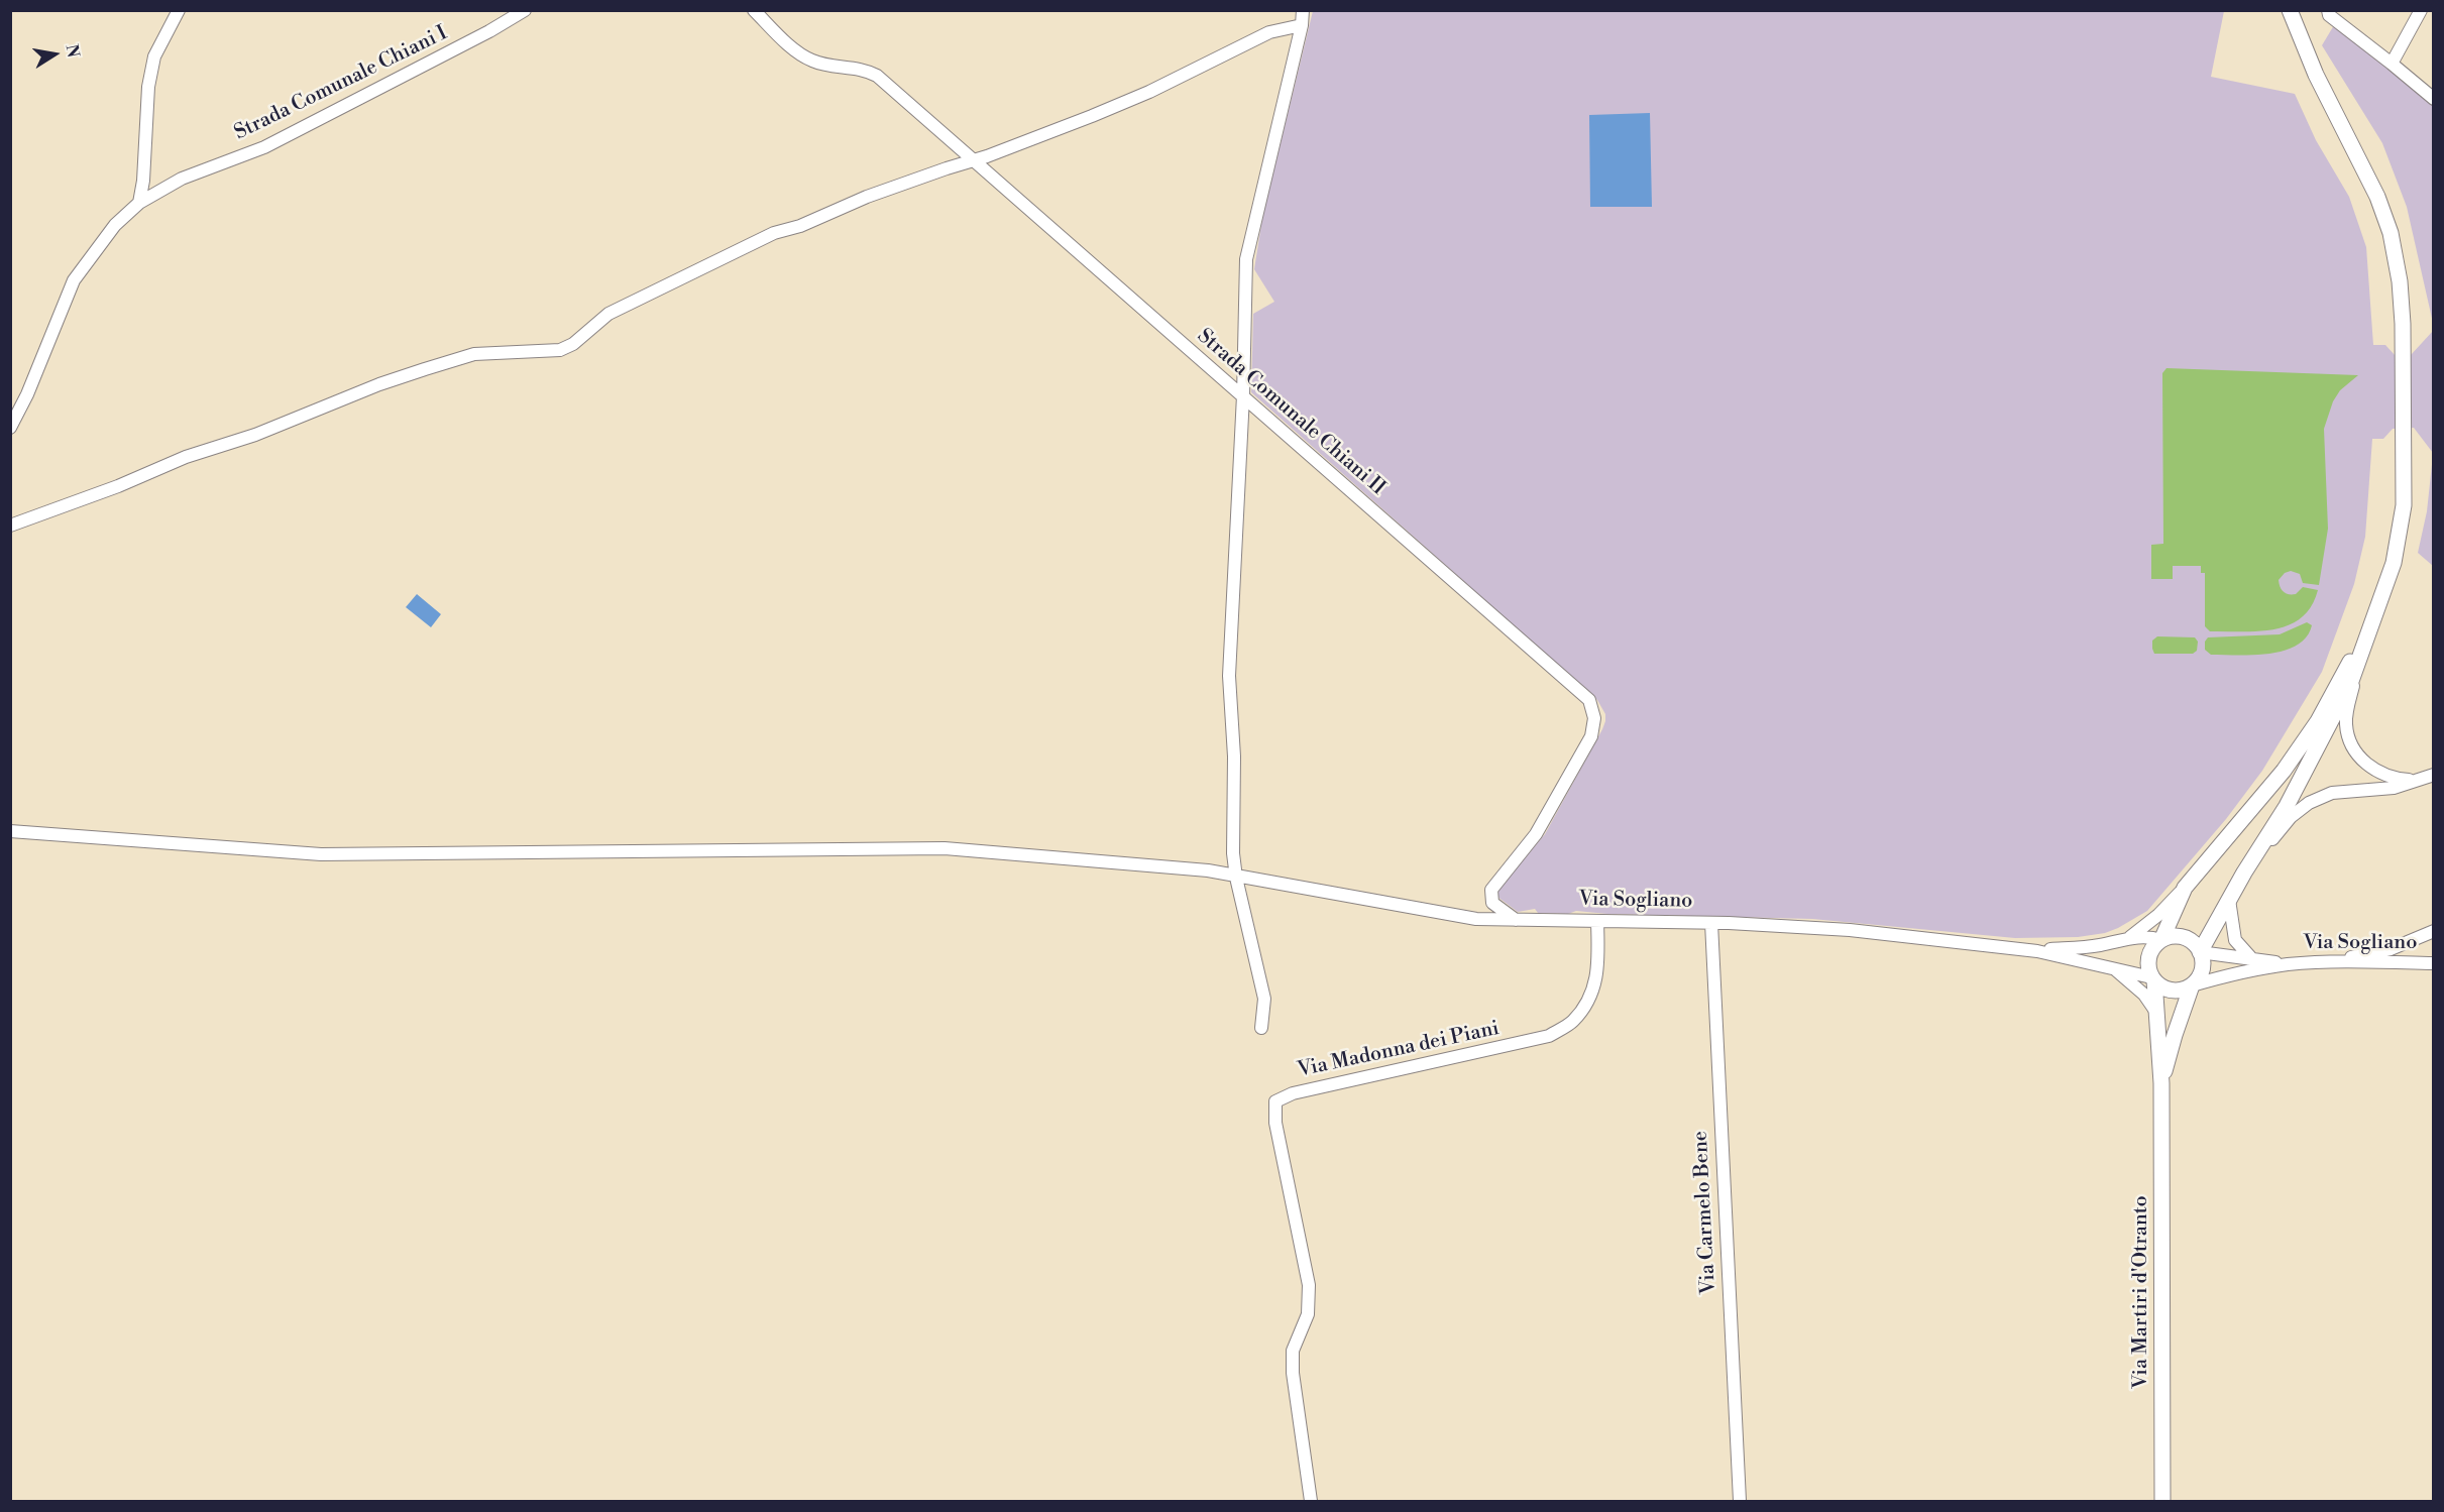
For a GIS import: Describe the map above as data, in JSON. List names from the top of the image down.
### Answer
{
  "streets": {
    "main road": ["Via Sogliano", "Via Martiri d'Otranto"],
    "street": [
      "Strada Comunale Chiani I",
      "Strada Comunale Chiani II",
      "Via Madonna dei Piani",
      "Via Carmelo Bene"
    ]
  },
  "crossings": [
    ["Strada Comunale Chiani II", "Via Sogliano"],
    ["Via Sogliano", "Via Madonna dei Piani"],
    ["Via Sogliano", "Via Carmelo Bene"],
    ["Via Sogliano", "Via Martiri d'Otranto"]
  ],
  "north": "right"
}
